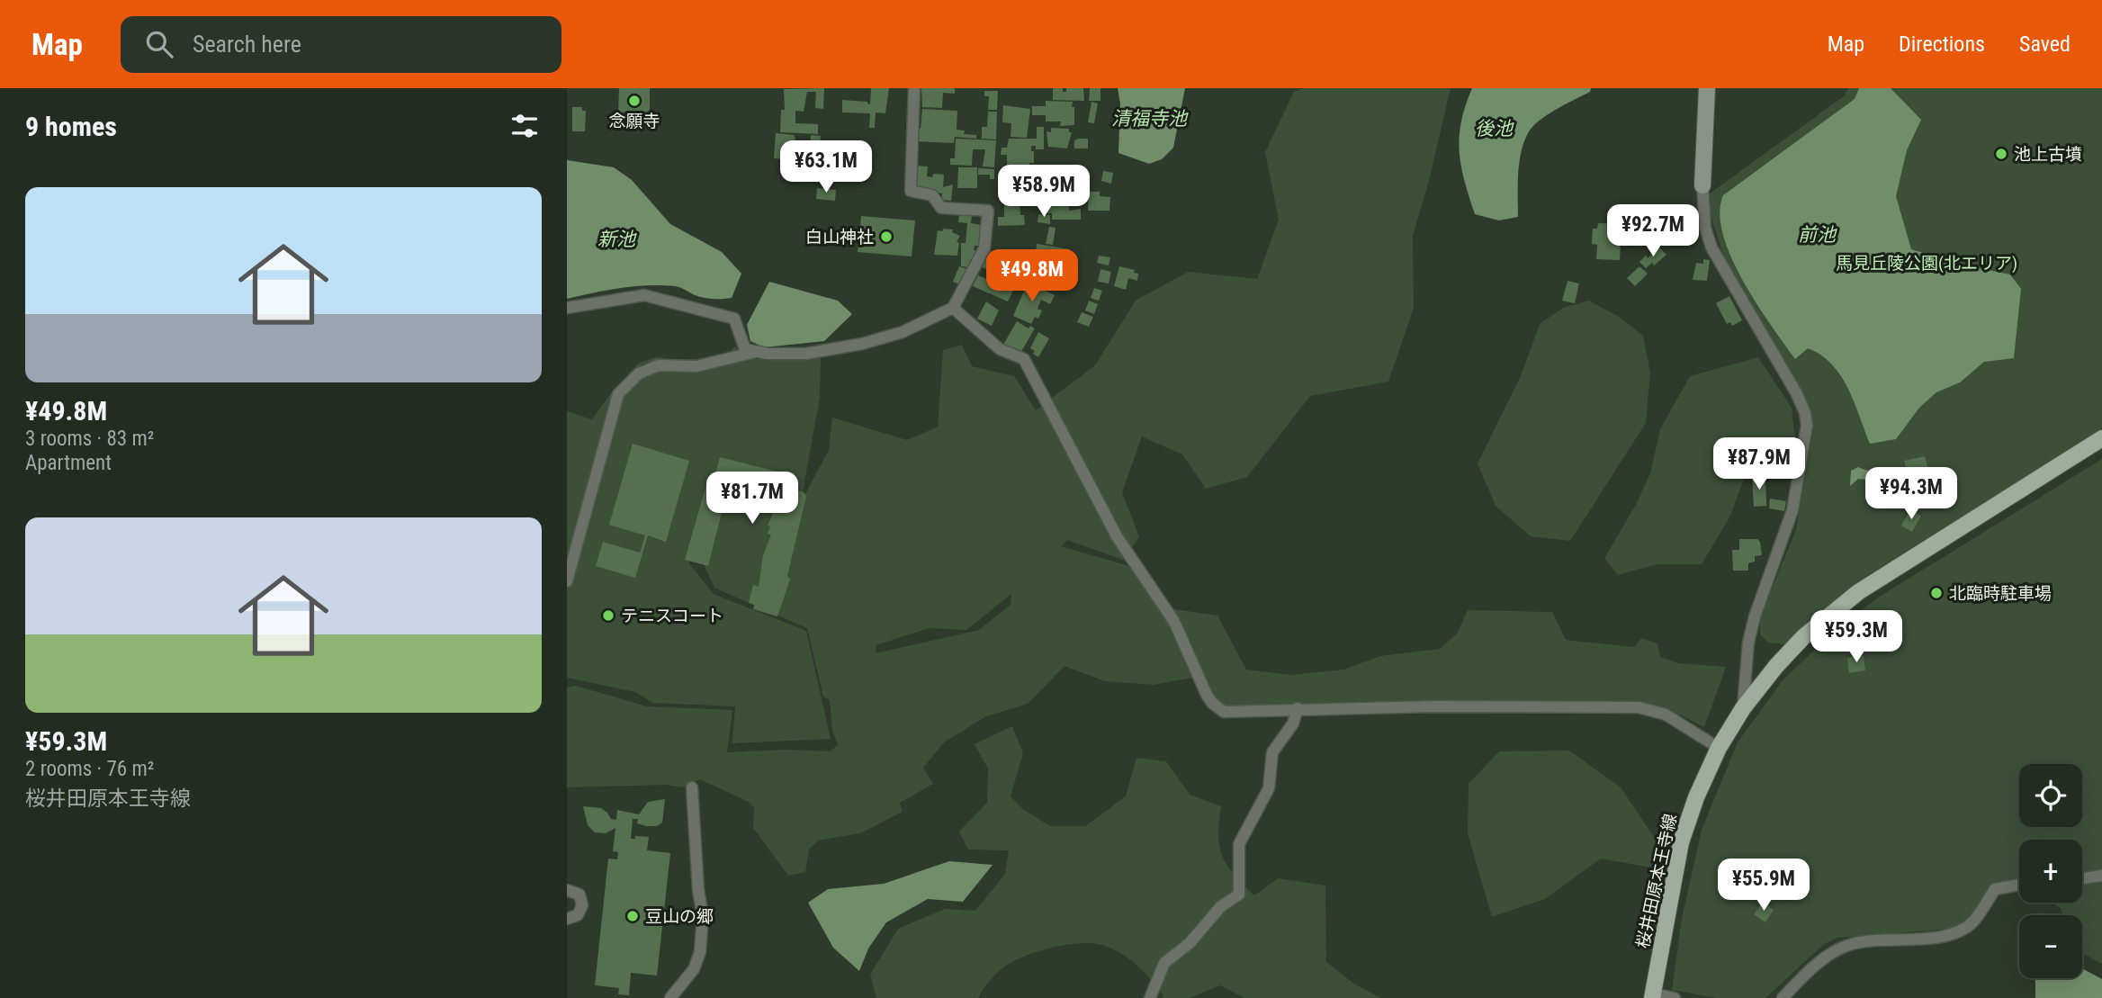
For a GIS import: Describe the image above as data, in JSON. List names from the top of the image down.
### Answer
{
  "streets": {
    "main road": ["桜井田原本王寺線"]
  },
  "water": [
    "清福寺池",
    "後池",
    "前池",
    "新池"
  ],
  "parks": ["馬見丘陵公園(北エリア)"],
  "places": [
    "念願寺",
    "池上古墳",
    "白山神社",
    "北臨時駐車場",
    "テニスコート",
    "豆山の郷"
  ],
  "page": {
    "header": "Map",
    "search": "Search here",
    "nav": ["Map", "Directions", "Saved"],
    "heading": "9 homes",
    "price": [
      "¥63.1M",
      "¥58.9M",
      "¥92.7M",
      "¥49.8M",
      "¥87.9M",
      "¥94.3M",
      "¥81.7M",
      "¥59.3M",
      "¥55.9M"
    ],
    "list": [
      {
        "name": "¥49.8M",
        "note": "3 rooms · 83 m² · Apartment"
      },
      {
        "name": "¥59.3M",
        "note": "2 rooms · 76 m² · 桜井田原本王寺線"
      }
    ],
    "map_buttons": ["+", "−"]
  }
}
